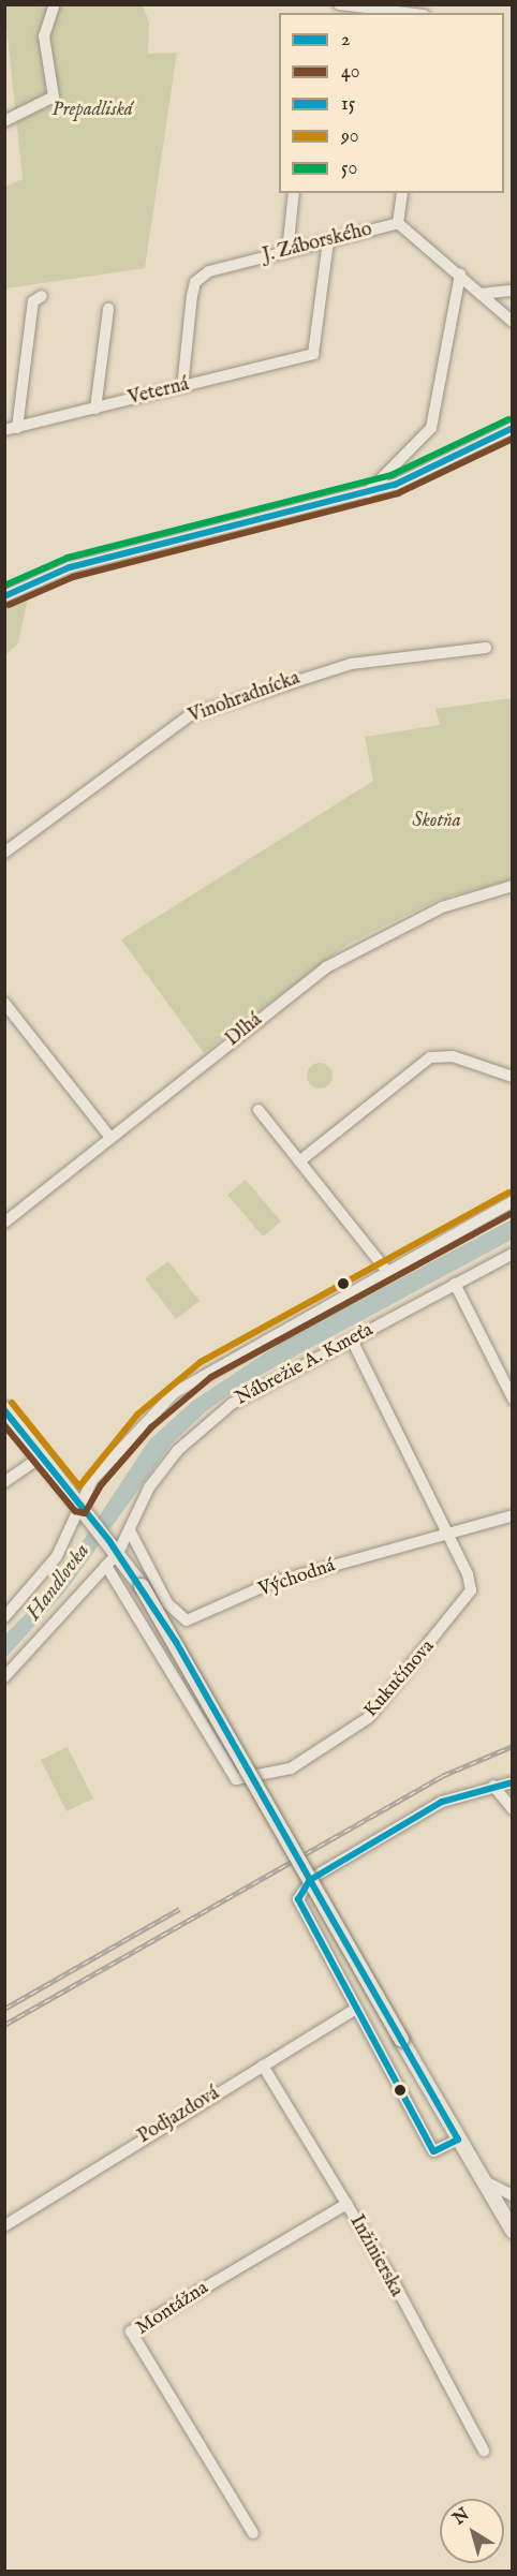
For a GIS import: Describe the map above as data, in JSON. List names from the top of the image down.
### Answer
{
  "streets": {
    "street": [
      "J. Záborského",
      "Veterná",
      "Vinohradnícka",
      "Dlhá",
      "Nábrežie A. Kmeťa",
      "Východná",
      "Kukučínova",
      "Podjazdová",
      "Inžinierska",
      "Montážna"
    ]
  },
  "crossings": [
    ["J. Záborského", "Veterná"],
    ["Nábrežie A. Kmeťa", "Východná"],
    ["Nábrežie A. Kmeťa", "Kukučínova"],
    ["Východná", "Kukučínova"],
    ["Podjazdová", "Inžinierska"],
    ["Inžinierska", "Montážna"]
  ],
  "water": ["Handlovka"],
  "parks": ["Prepadliská", "Skotňa"],
  "lines": [
    "transit line 50",
    "transit line 15",
    "transit line 40",
    "transit line 90",
    "transit line 2"
  ],
  "legend": [
    "2",
    "40",
    "15",
    "90",
    "50"
  ],
  "north": "top left"
}
